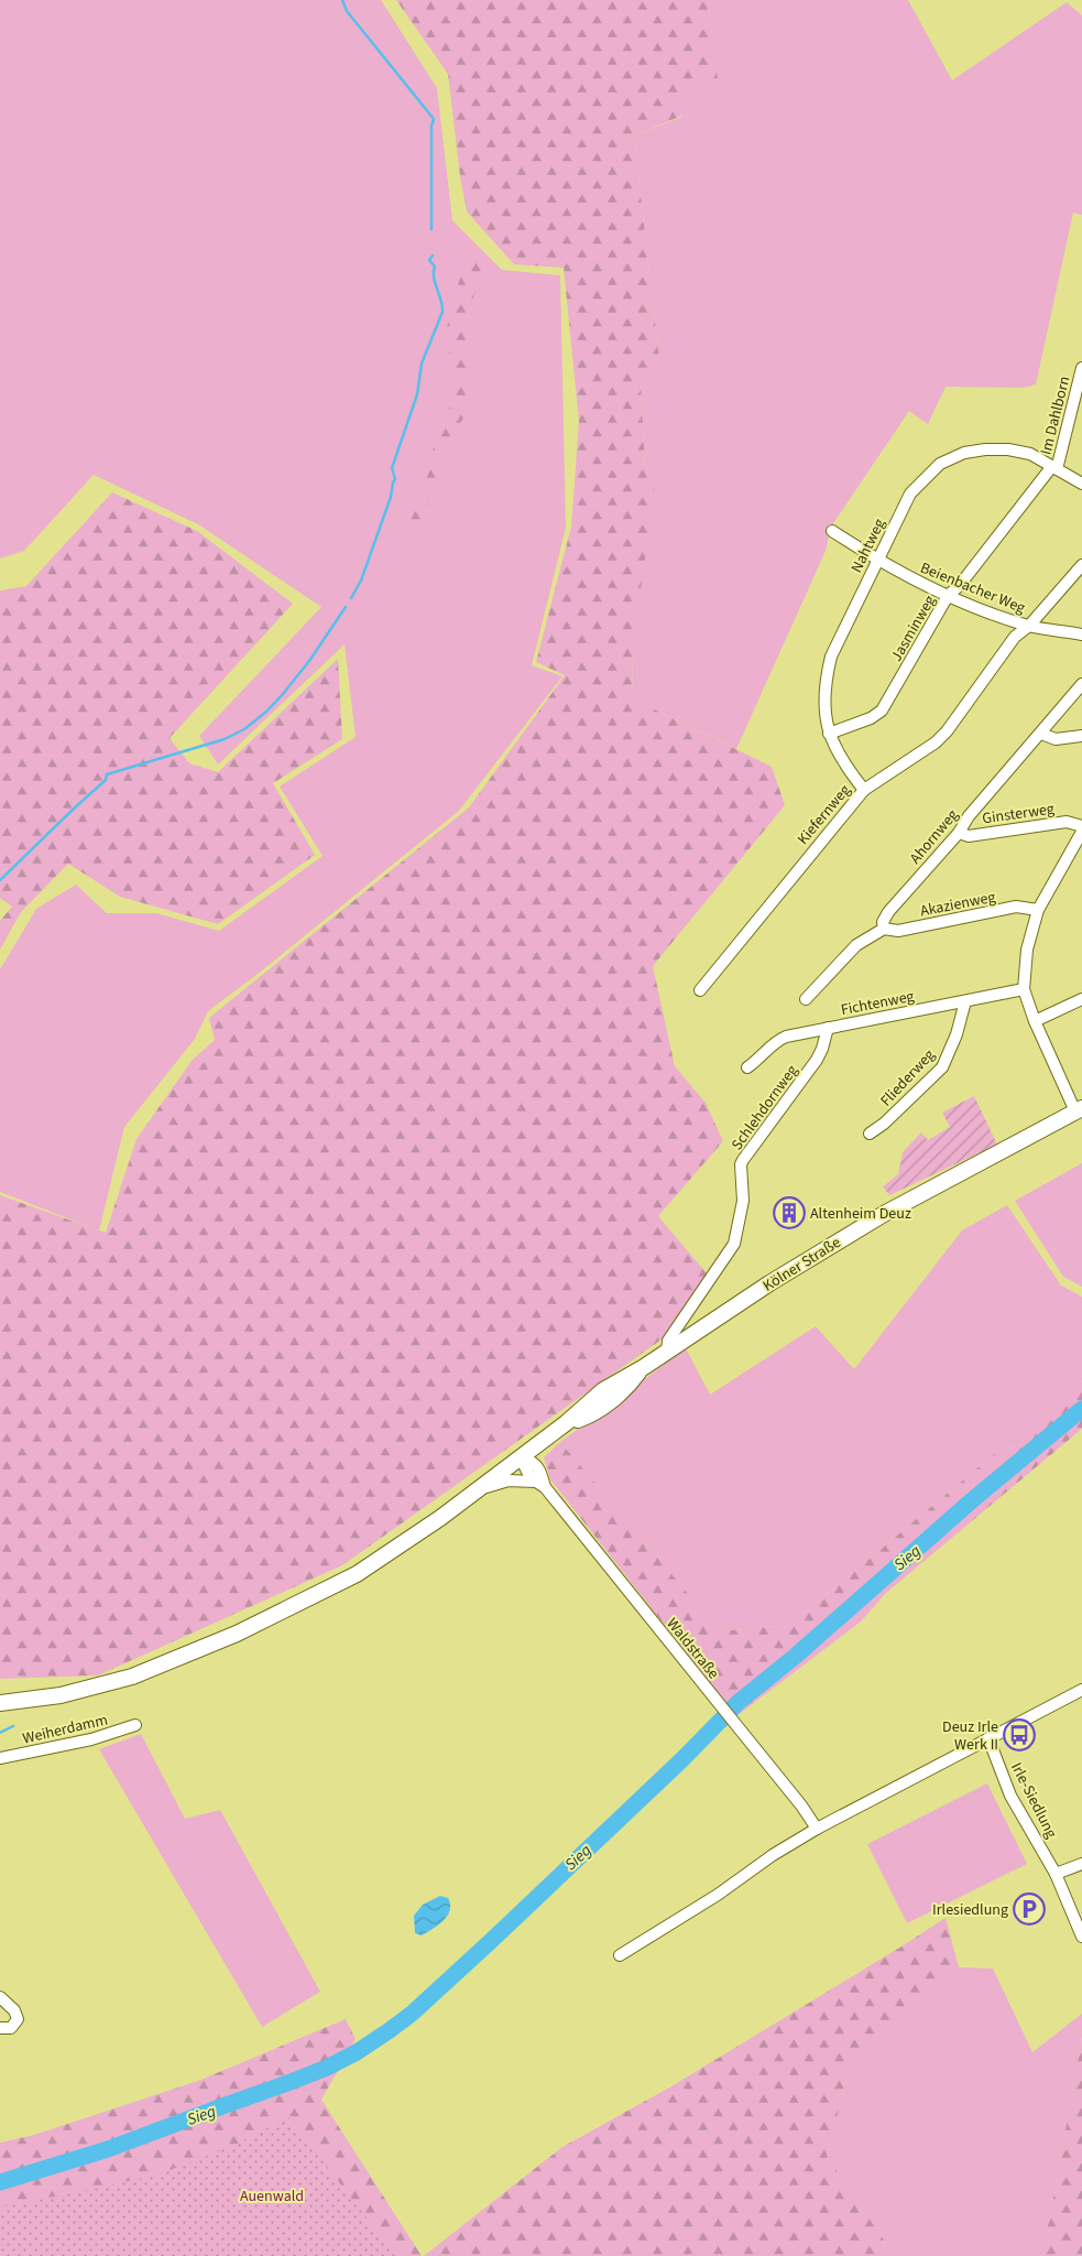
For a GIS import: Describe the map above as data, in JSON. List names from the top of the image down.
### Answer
{
  "streets": {
    "main road": ["Kölner Straße"],
    "street": [
      "Im Dahlborn",
      "Nahtweg",
      "Beienbacher Weg",
      "Jasminweg",
      "Ginsterweg",
      "Kiefernweg",
      "Ahornweg",
      "Akazienweg",
      "Fichtenweg",
      "Fliederweg",
      "Schlehdornweg",
      "Waldstraße",
      "Weiherdamm",
      "Irle-Siedlung"
    ]
  },
  "crossings": [
    ["Im Dahlborn", "Nahtweg"],
    ["Im Dahlborn", "Jasminweg"],
    ["Nahtweg", "Beienbacher Weg"],
    ["Nahtweg", "Jasminweg"],
    ["Nahtweg", "Kiefernweg"],
    ["Beienbacher Weg", "Jasminweg"],
    ["Beienbacher Weg", "Kiefernweg"],
    ["Ginsterweg", "Ahornweg"],
    ["Ahornweg", "Akazienweg"],
    ["Fichtenweg", "Fliederweg"],
    ["Fichtenweg", "Schlehdornweg"],
    ["Schlehdornweg", "Kölner Straße"],
    ["Kölner Straße", "Waldstraße"]
  ],
  "water": ["Sieg"],
  "parks": ["Auenwald"],
  "places": {
    "building": ["Altenheim Deuz"],
    "bus stop": ["Deuz Irle Werk II"],
    "parking": ["Irlesiedlung"]
  }
}
